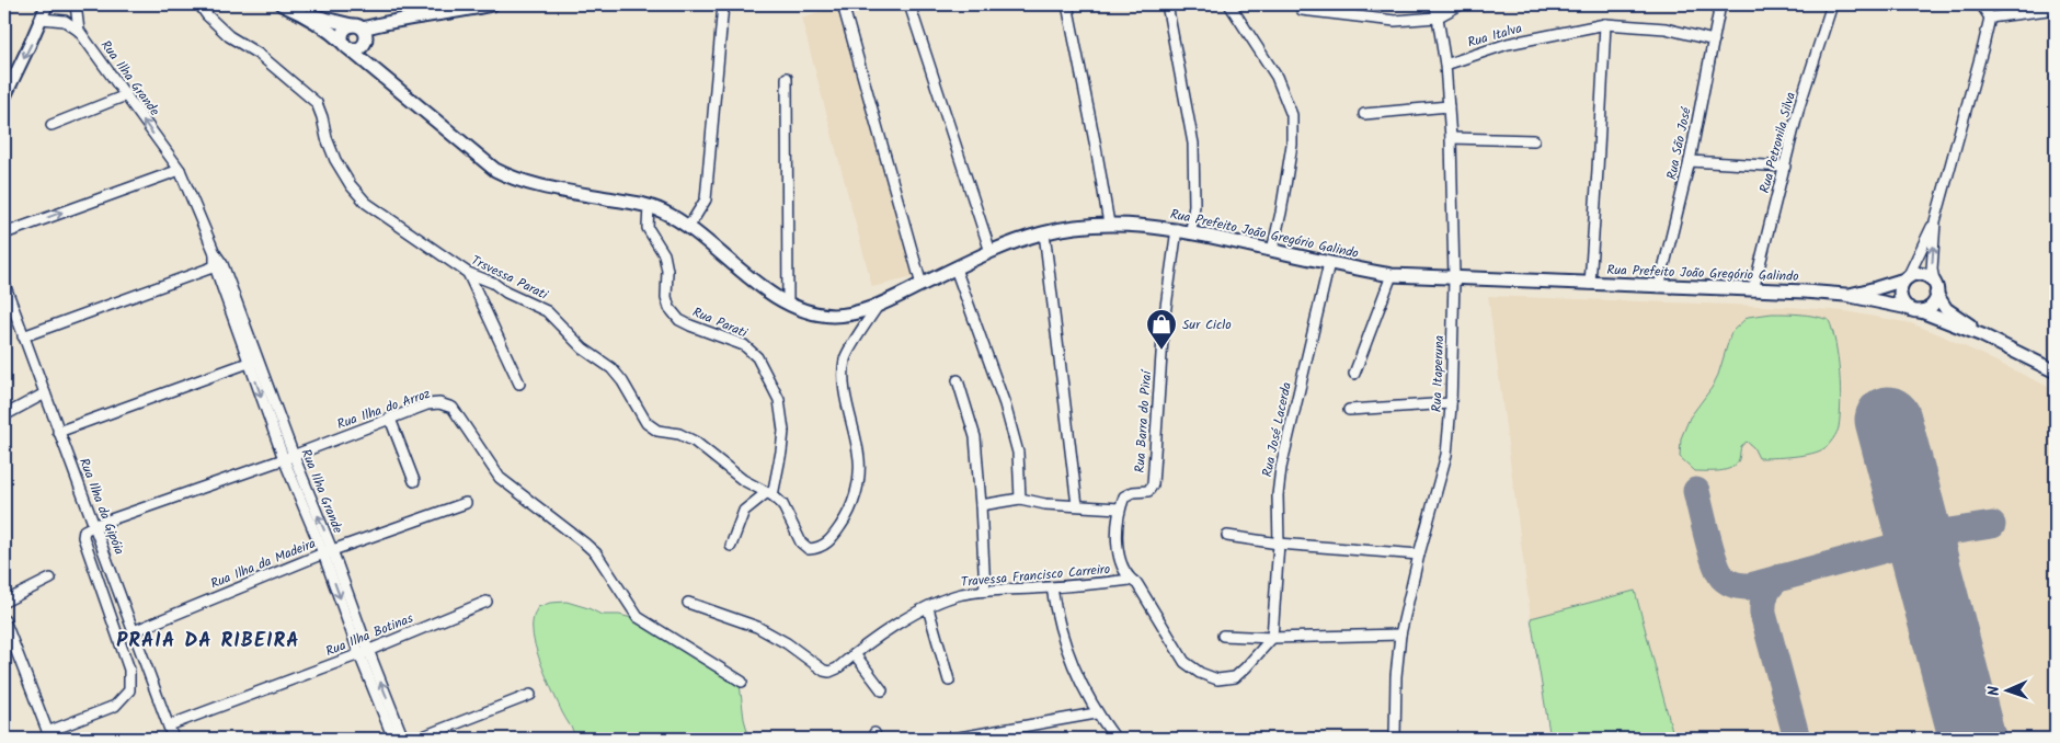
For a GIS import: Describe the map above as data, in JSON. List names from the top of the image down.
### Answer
{
  "streets": {
    "main road": ["Rua Prefeito João Gregório Galindo"],
    "street": [
      "Rua Italva",
      "Rua Ilha Grande",
      "Rua Petronila Silva",
      "Rua São José",
      "Trsvessa Parati",
      "Rua Parati",
      "Rua Itaperuna",
      "Rua Ilha do Arroz",
      "Rua Barra do Piraí",
      "Rua José Lacerda",
      "Rua Ilha da Gipóia",
      "Rua Ilha da Madeira",
      "Travessa Francisco Carreiro",
      "Rua Ilha Botinas"
    ]
  },
  "crossings": [
    ["Rua Italva", "Rua São José"],
    ["Rua Italva", "Rua Itaperuna"],
    ["Rua Ilha Grande", "Rua Ilha do Arroz"],
    ["Rua Ilha Grande", "Rua Ilha da Madeira"],
    ["Rua Ilha Grande", "Rua Ilha Botinas"],
    ["Rua Petronila Silva", "Rua Prefeito João Gregório Galindo"],
    ["Rua São José", "Rua Prefeito João Gregório Galindo"],
    ["Rua Prefeito João Gregório Galindo", "Trsvessa Parati"],
    ["Rua Prefeito João Gregório Galindo", "Rua Parati"],
    ["Rua Prefeito João Gregório Galindo", "Rua Itaperuna"],
    ["Rua Prefeito João Gregório Galindo", "Rua Barra do Piraí"],
    ["Rua Prefeito João Gregório Galindo", "Rua José Lacerda"],
    ["Trsvessa Parati", "Rua Parati"],
    ["Rua Ilha do Arroz", "Rua Ilha da Gipóia"],
    ["Rua Ilha da Gipóia", "Rua Ilha da Madeira"],
    ["Rua Ilha da Gipóia", "Rua Ilha Botinas"]
  ],
  "districts": ["PRAIA DA RIBEIRA"],
  "places": {
    "shop": ["Sur Ciclo"]
  },
  "north": "left"
}
